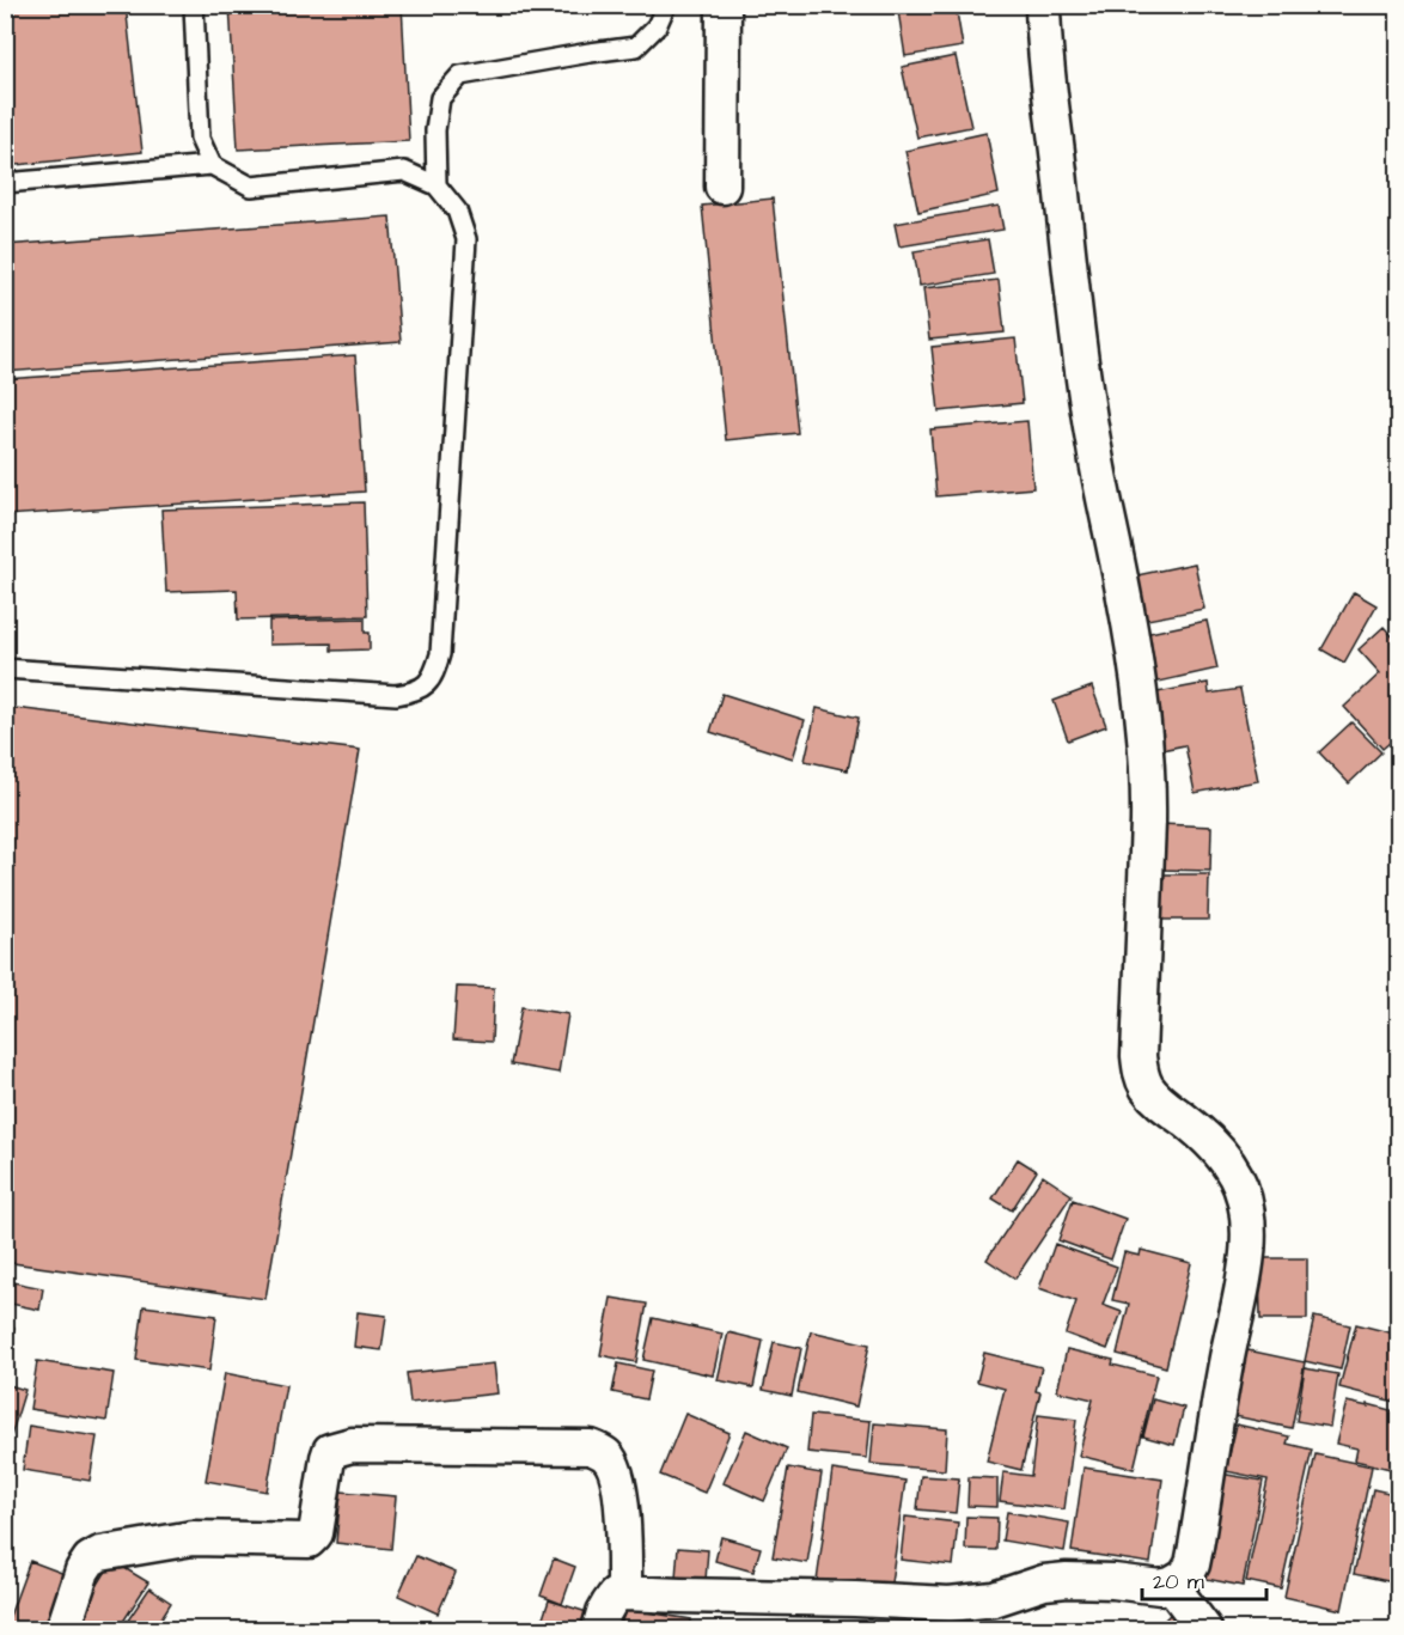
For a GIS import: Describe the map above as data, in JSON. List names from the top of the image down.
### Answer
{
  "scale_bar": "20 m"
}
